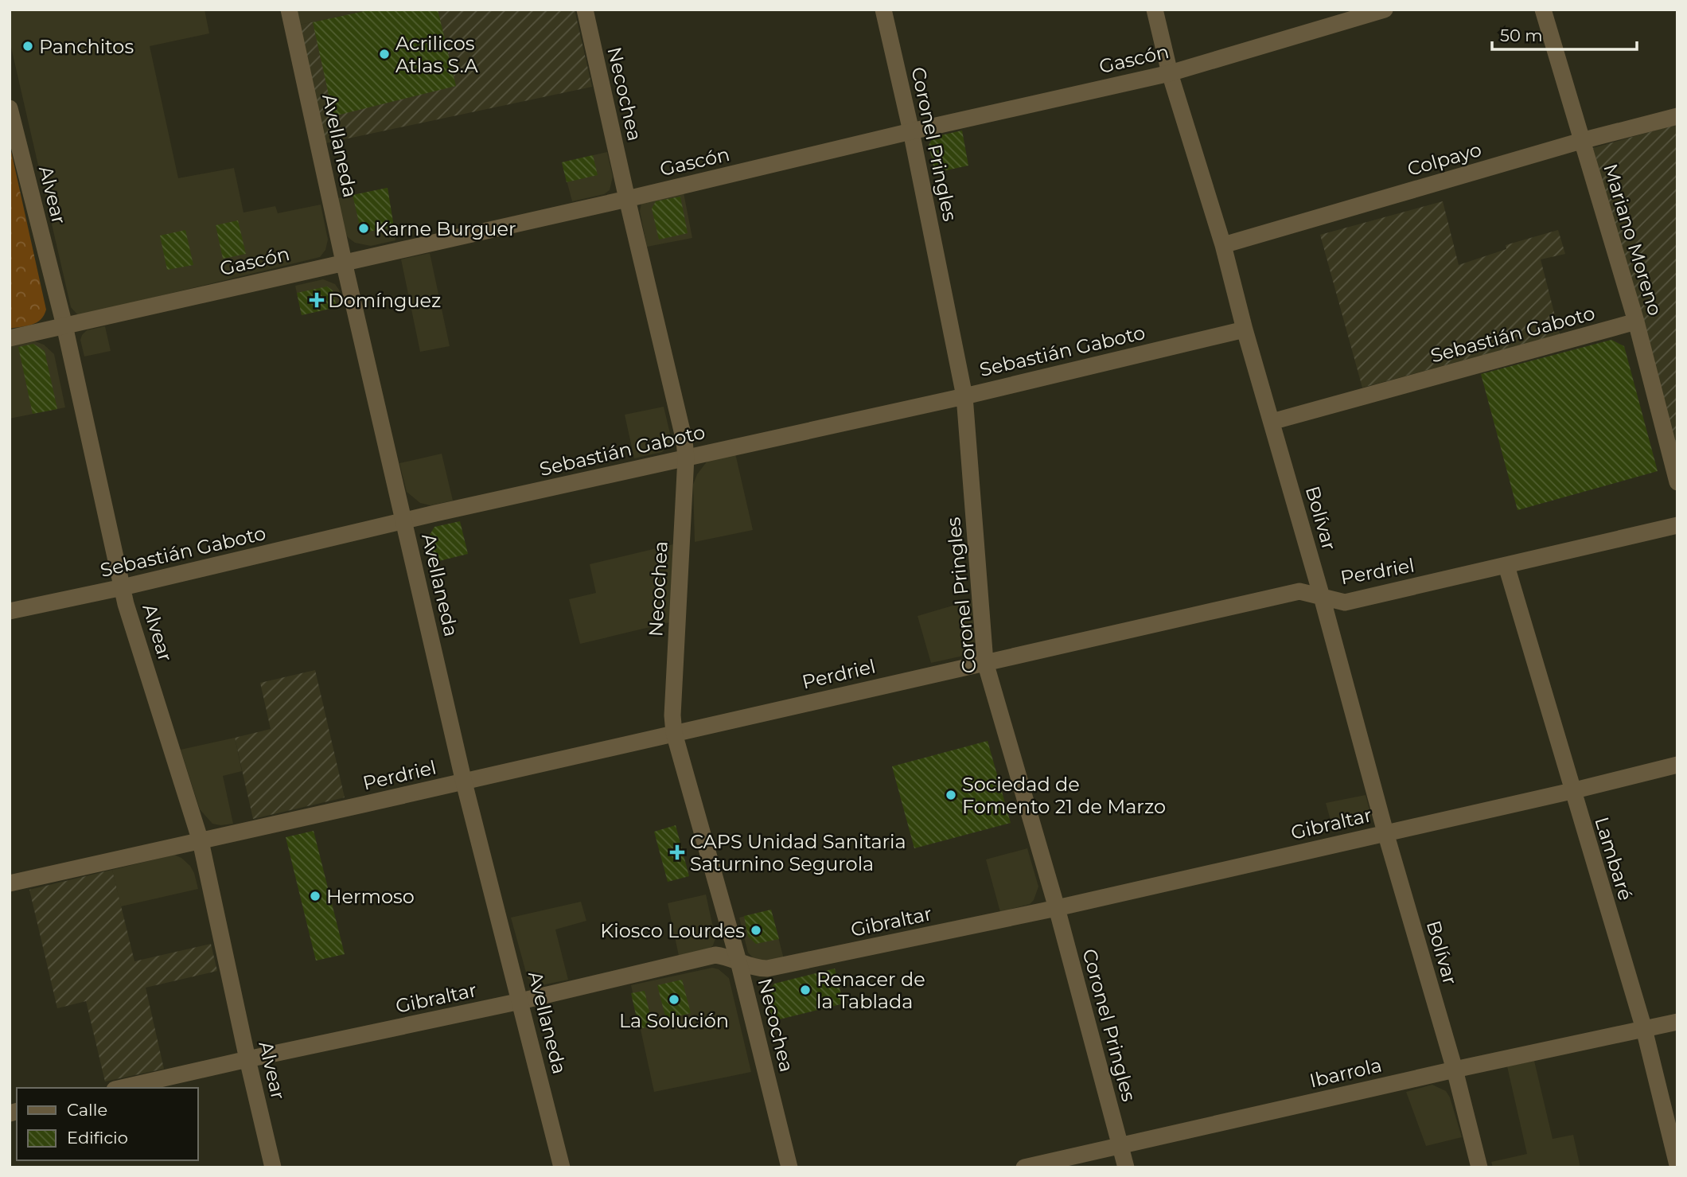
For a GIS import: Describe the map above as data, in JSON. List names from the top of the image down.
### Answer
{
  "streets": {
    "street": [
      "Gascón",
      "Necochea",
      "Coronel Pringles",
      "Avellaneda",
      "Colpayo",
      "Alvear",
      "Mariano Moreno",
      "Sebastián Gaboto",
      "Bolívar",
      "Perdriel",
      "Gibraltar",
      "Lambaré",
      "Ibarrola"
    ]
  },
  "crossings": [
    ["Gascón", "Necochea"],
    ["Gascón", "Coronel Pringles"],
    ["Gascón", "Avellaneda"],
    ["Gascón", "Alvear"],
    ["Gascón", "Bolívar"],
    ["Necochea", "Sebastián Gaboto"],
    ["Necochea", "Perdriel"],
    ["Necochea", "Gibraltar"],
    ["Coronel Pringles", "Sebastián Gaboto"],
    ["Coronel Pringles", "Perdriel"],
    ["Coronel Pringles", "Gibraltar"],
    ["Coronel Pringles", "Ibarrola"],
    ["Avellaneda", "Sebastián Gaboto"],
    ["Avellaneda", "Perdriel"],
    ["Avellaneda", "Gibraltar"],
    ["Colpayo", "Mariano Moreno"],
    ["Colpayo", "Bolívar"],
    ["Alvear", "Sebastián Gaboto"],
    ["Alvear", "Perdriel"],
    ["Alvear", "Gibraltar"],
    ["Mariano Moreno", "Sebastián Gaboto"],
    ["Sebastián Gaboto", "Bolívar"],
    ["Bolívar", "Perdriel"],
    ["Bolívar", "Gibraltar"],
    ["Bolívar", "Ibarrola"],
    ["Perdriel", "Lambaré"],
    ["Gibraltar", "Lambaré"],
    ["Lambaré", "Ibarrola"]
  ],
  "places": {
    "other": [
      "Panchitos",
      "Acrilicos Atlas S.A",
      "Karne Burguer",
      "Sociedad de Fomento 21 de Marzo",
      "Hermoso",
      "Kiosco Lourdes",
      "Renacer de la Tablada",
      "La Solución"
    ],
    "health": ["Domínguez", "CAPS Unidad Sanitaria Saturnino Segurola"]
  },
  "legend": ["Calle", "Edificio"],
  "scale_bar": "50 m"
}
